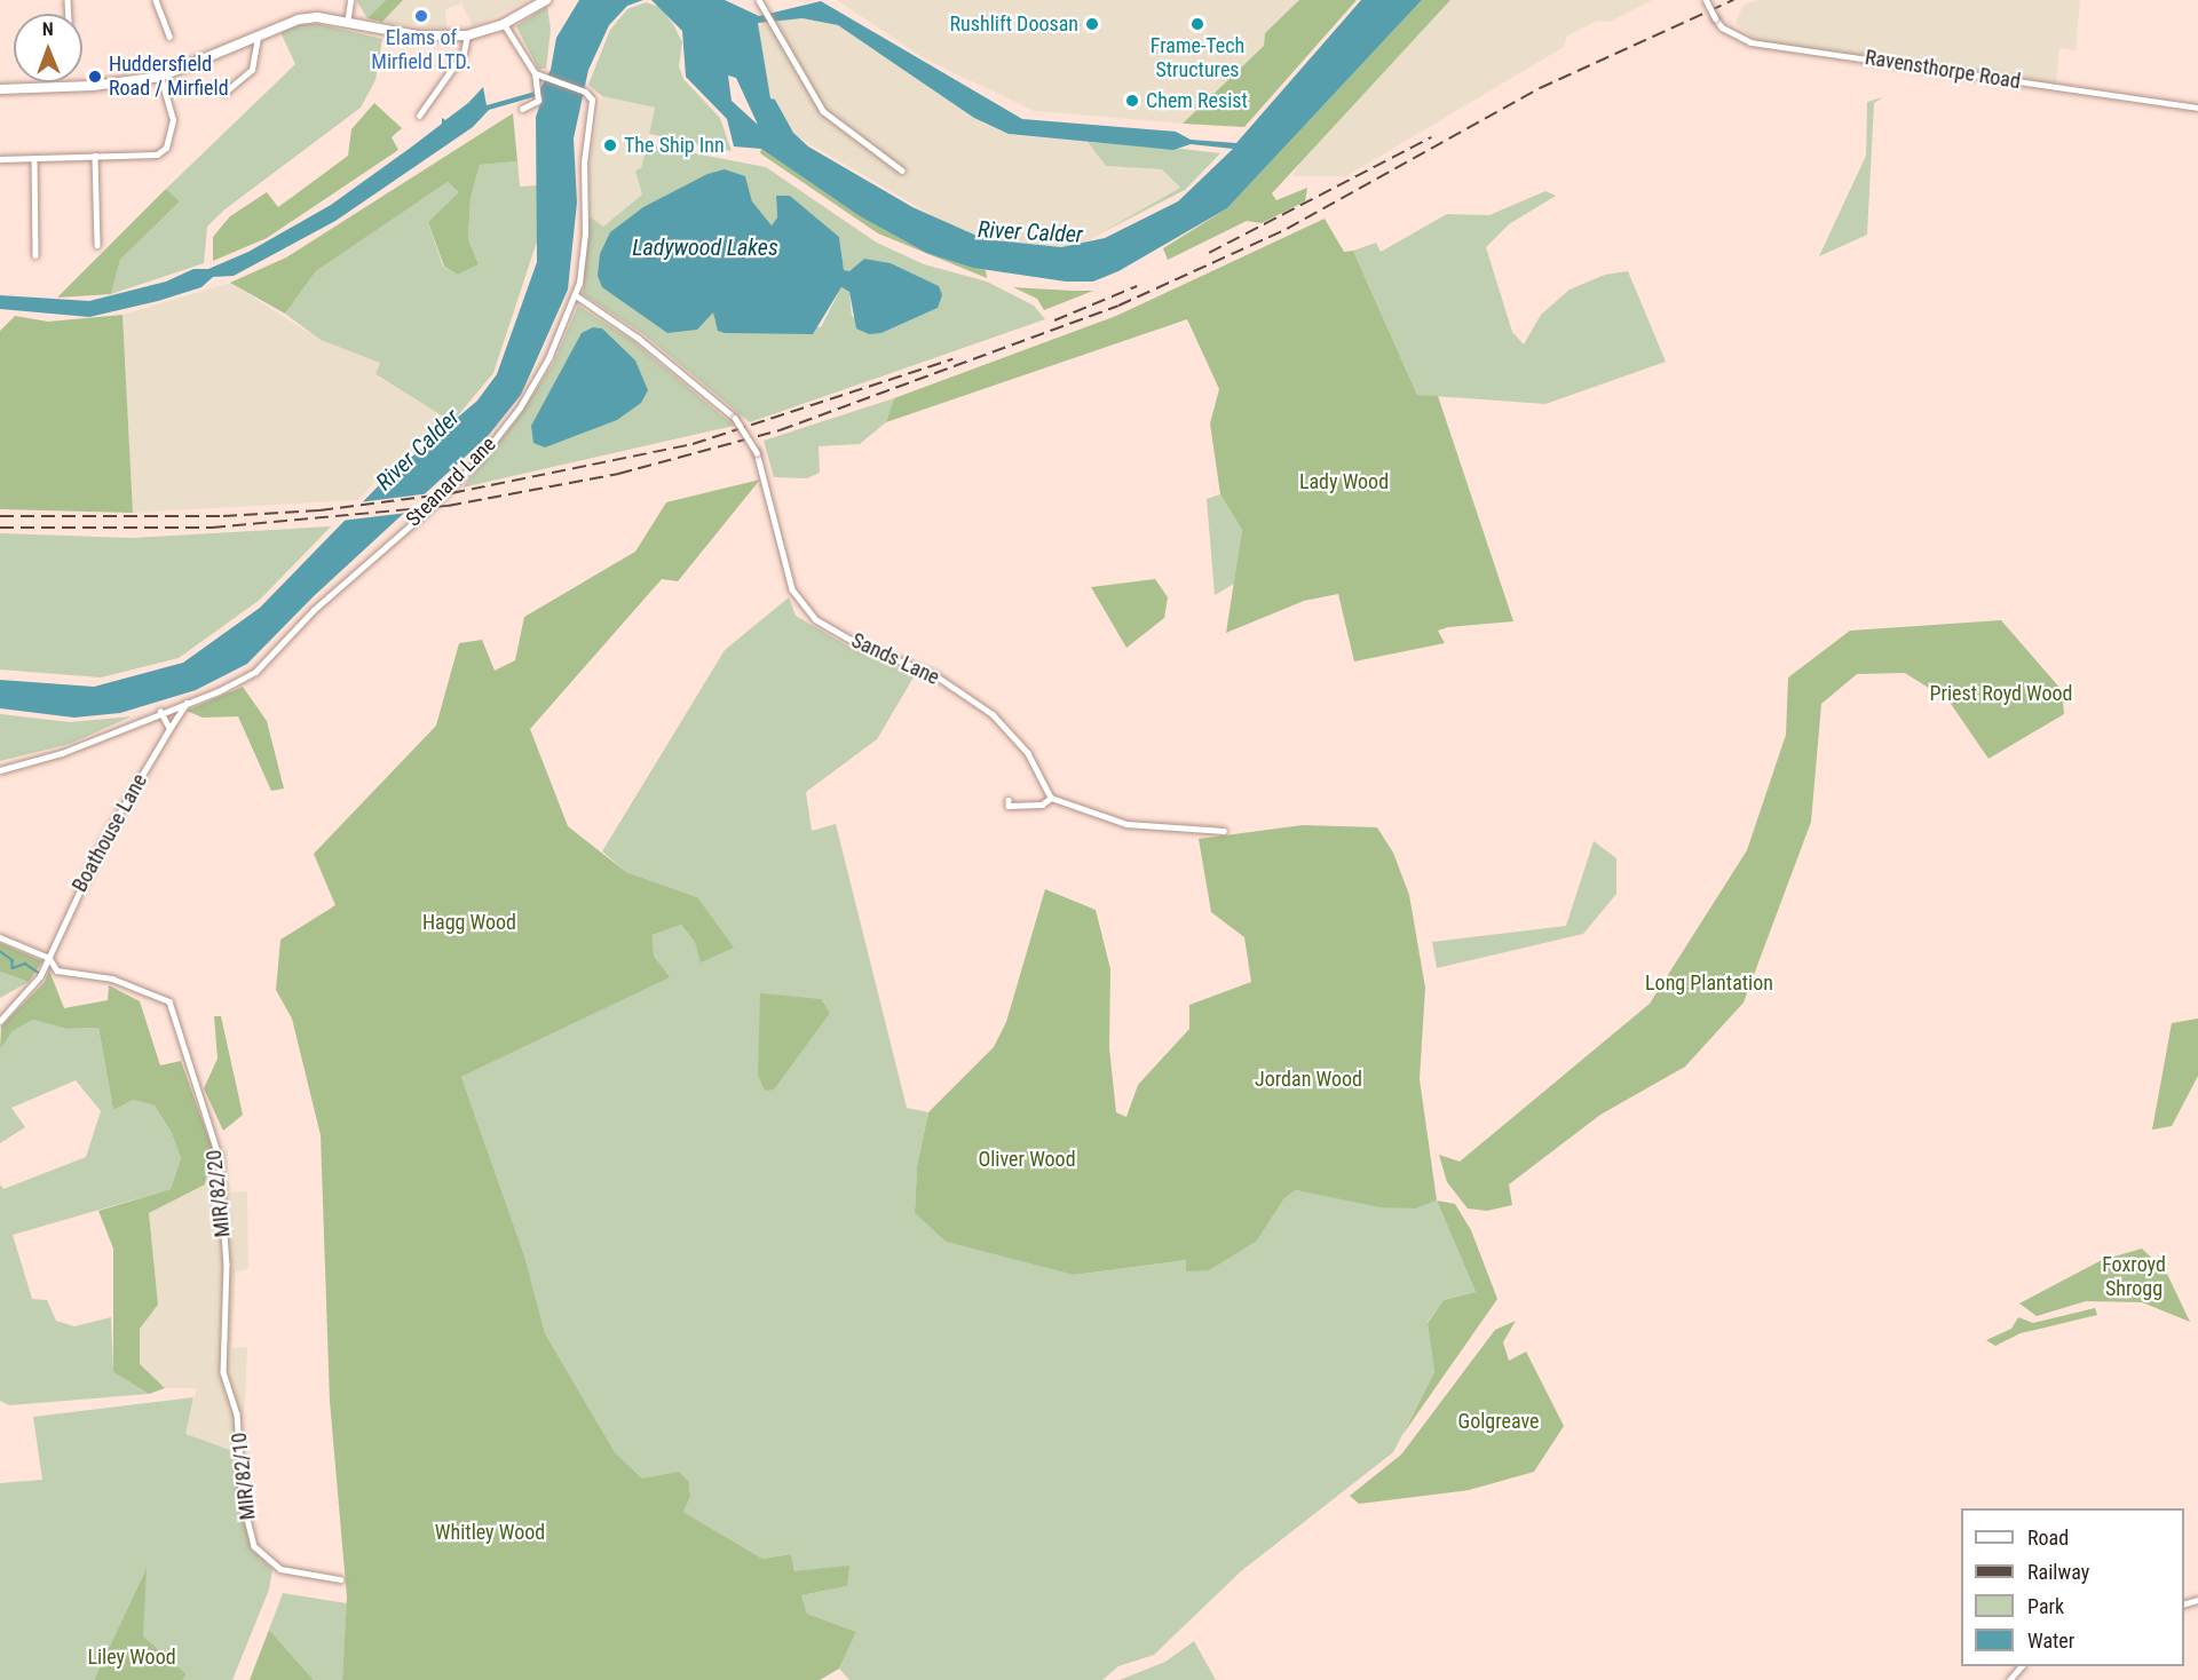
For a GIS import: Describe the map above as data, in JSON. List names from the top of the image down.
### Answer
{
  "streets": {
    "street": [
      "Ravensthorpe Road",
      "Steanard Lane",
      "Sands Lane",
      "Boathouse Lane",
      "MIR/82/20",
      "MIR/82/10"
    ]
  },
  "crossings": [
    ["Steanard Lane", "Sands Lane"],
    ["Steanard Lane", "Boathouse Lane"],
    ["Boathouse Lane", "MIR/82/20"],
    ["MIR/82/20", "MIR/82/10"]
  ],
  "water": ["River Calder", "Ladywood Lakes"],
  "parks": [
    "Lady Wood",
    "Priest Royd Wood",
    "Hagg Wood",
    "Long Plantation",
    "Jordan Wood",
    "Oliver Wood",
    "Foxroyd Shrogg",
    "Golgreave",
    "Whitley Wood",
    "Liley Wood"
  ],
  "places": [
    "Elams of Mirfield LTD.",
    "Rushlift Doosan",
    "Frame-Tech Structures",
    "Huddersfield Road / Mirfield",
    "Chem Resist",
    "The Ship Inn"
  ],
  "legend": [
    "Road",
    "Railway",
    "Park",
    "Water"
  ],
  "north": "top"
}
